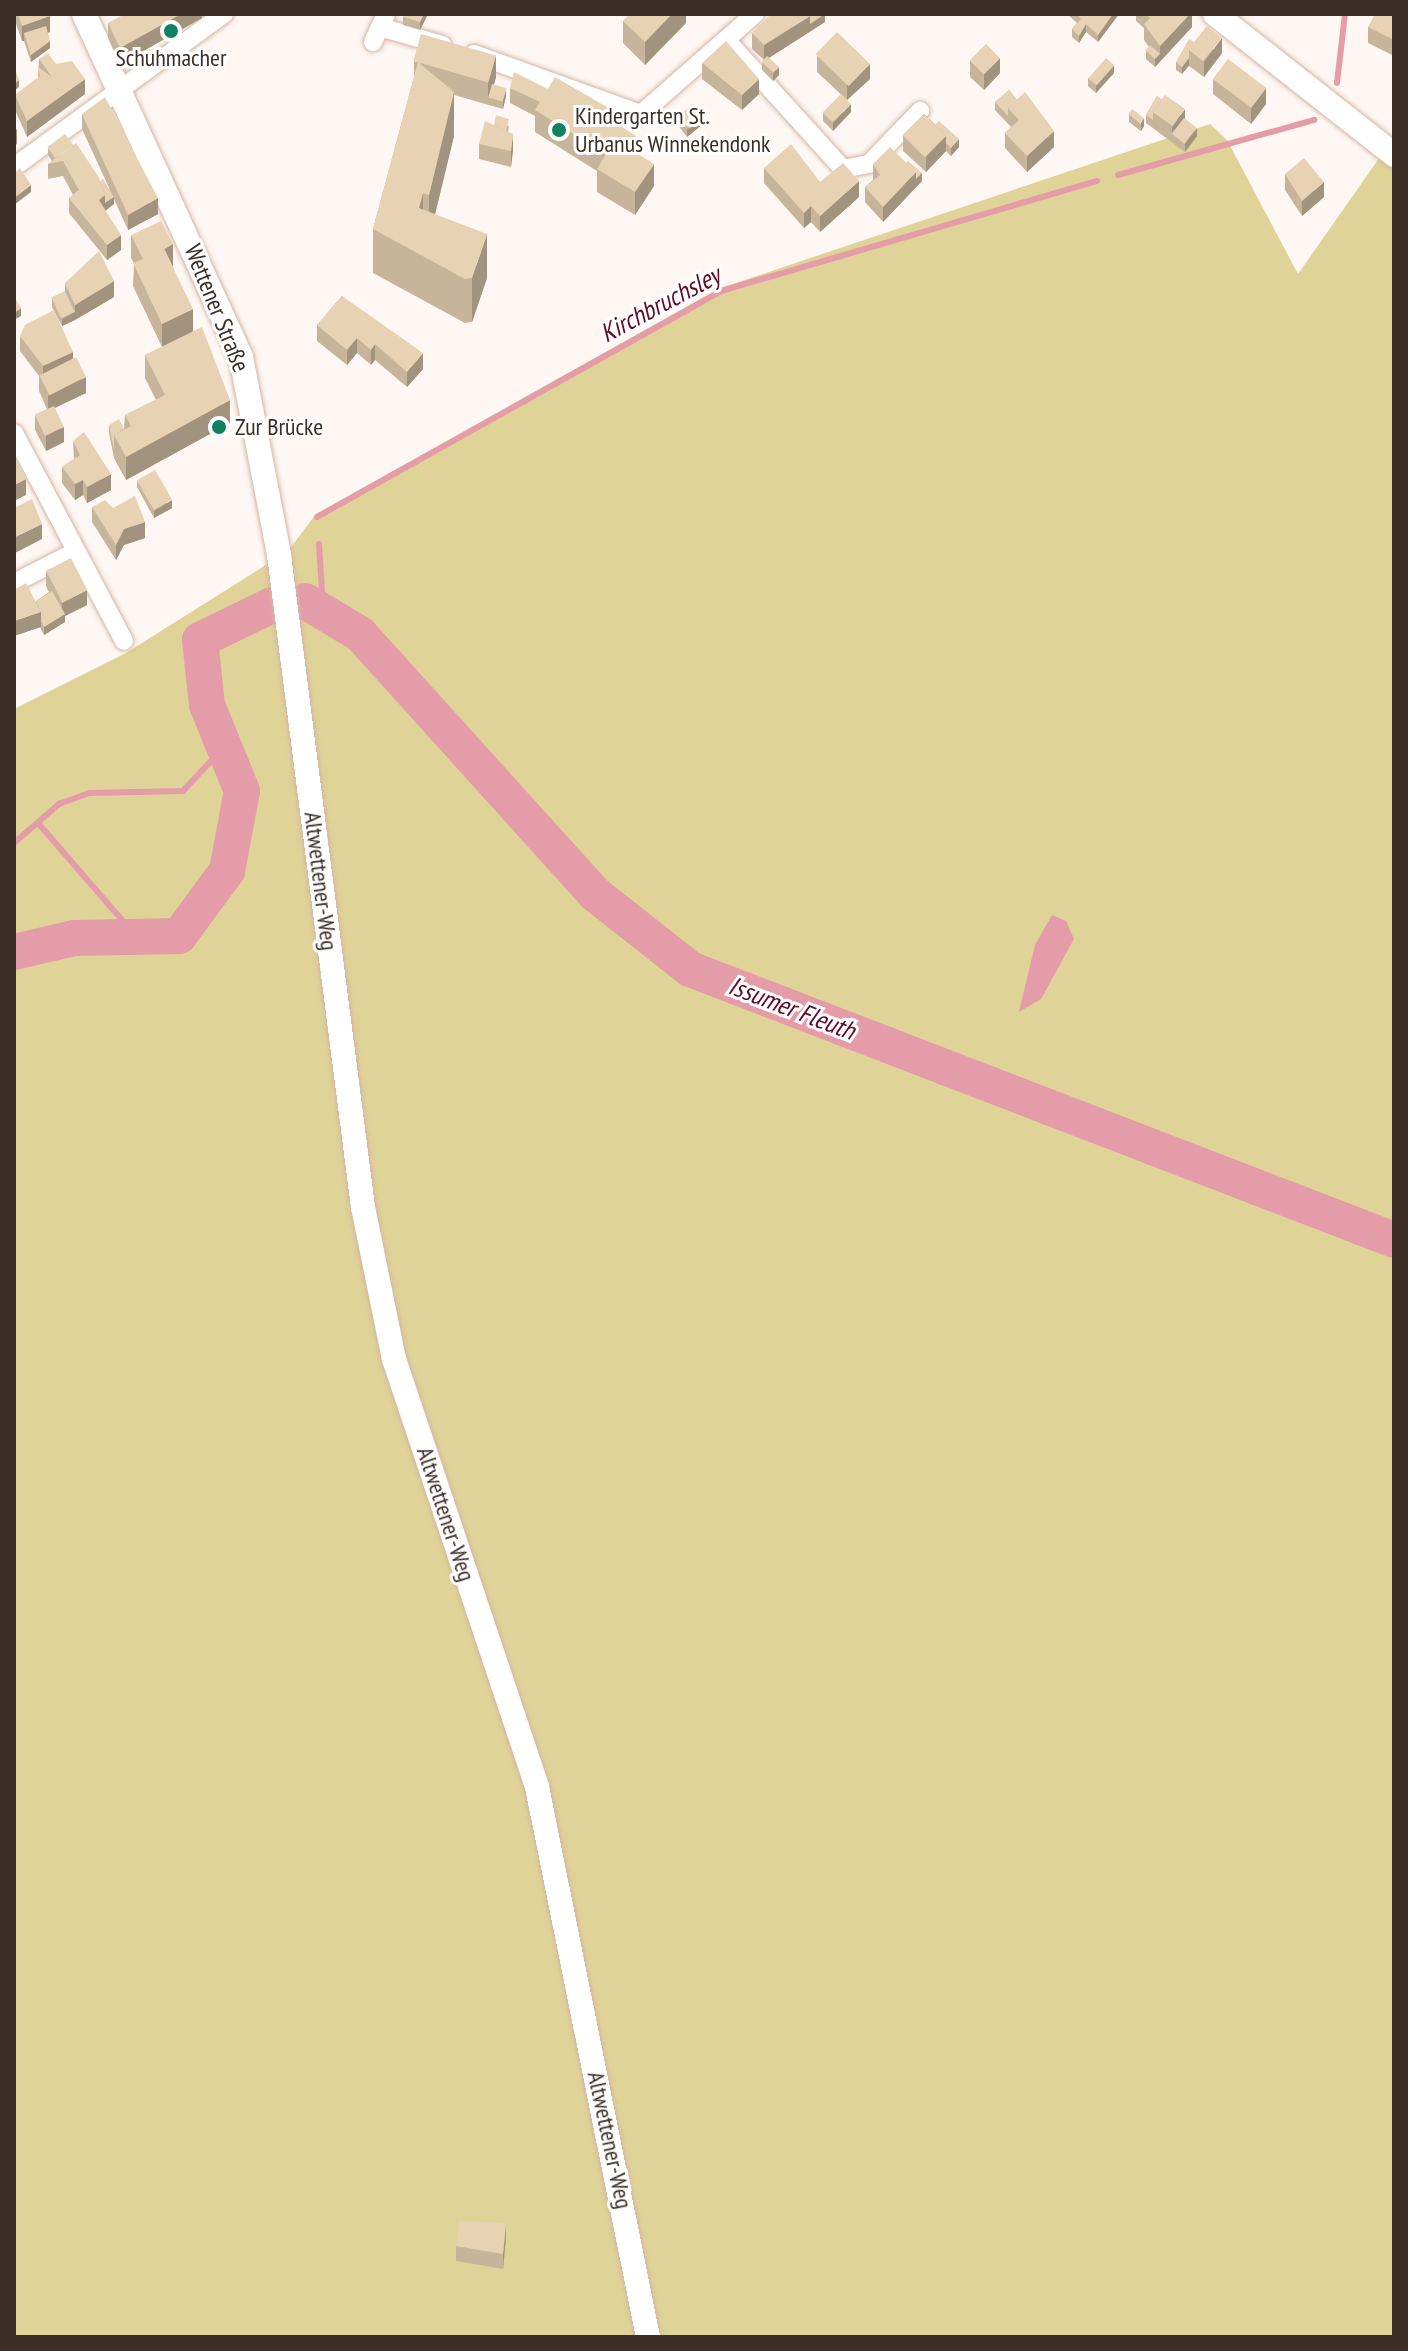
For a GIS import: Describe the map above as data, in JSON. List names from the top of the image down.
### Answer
{
  "streets": {
    "street": ["Wettener Straße", "Altwettener-Weg"]
  },
  "crossings": [
    ["Wettener Straße", "Altwettener-Weg"]
  ],
  "water": ["Kirchbruchsley", "Issumer Fleuth"],
  "places": ["Schuhmacher", "Kindergarten St. Urbanus Winnekendonk", "Zur Brücke"]
}
